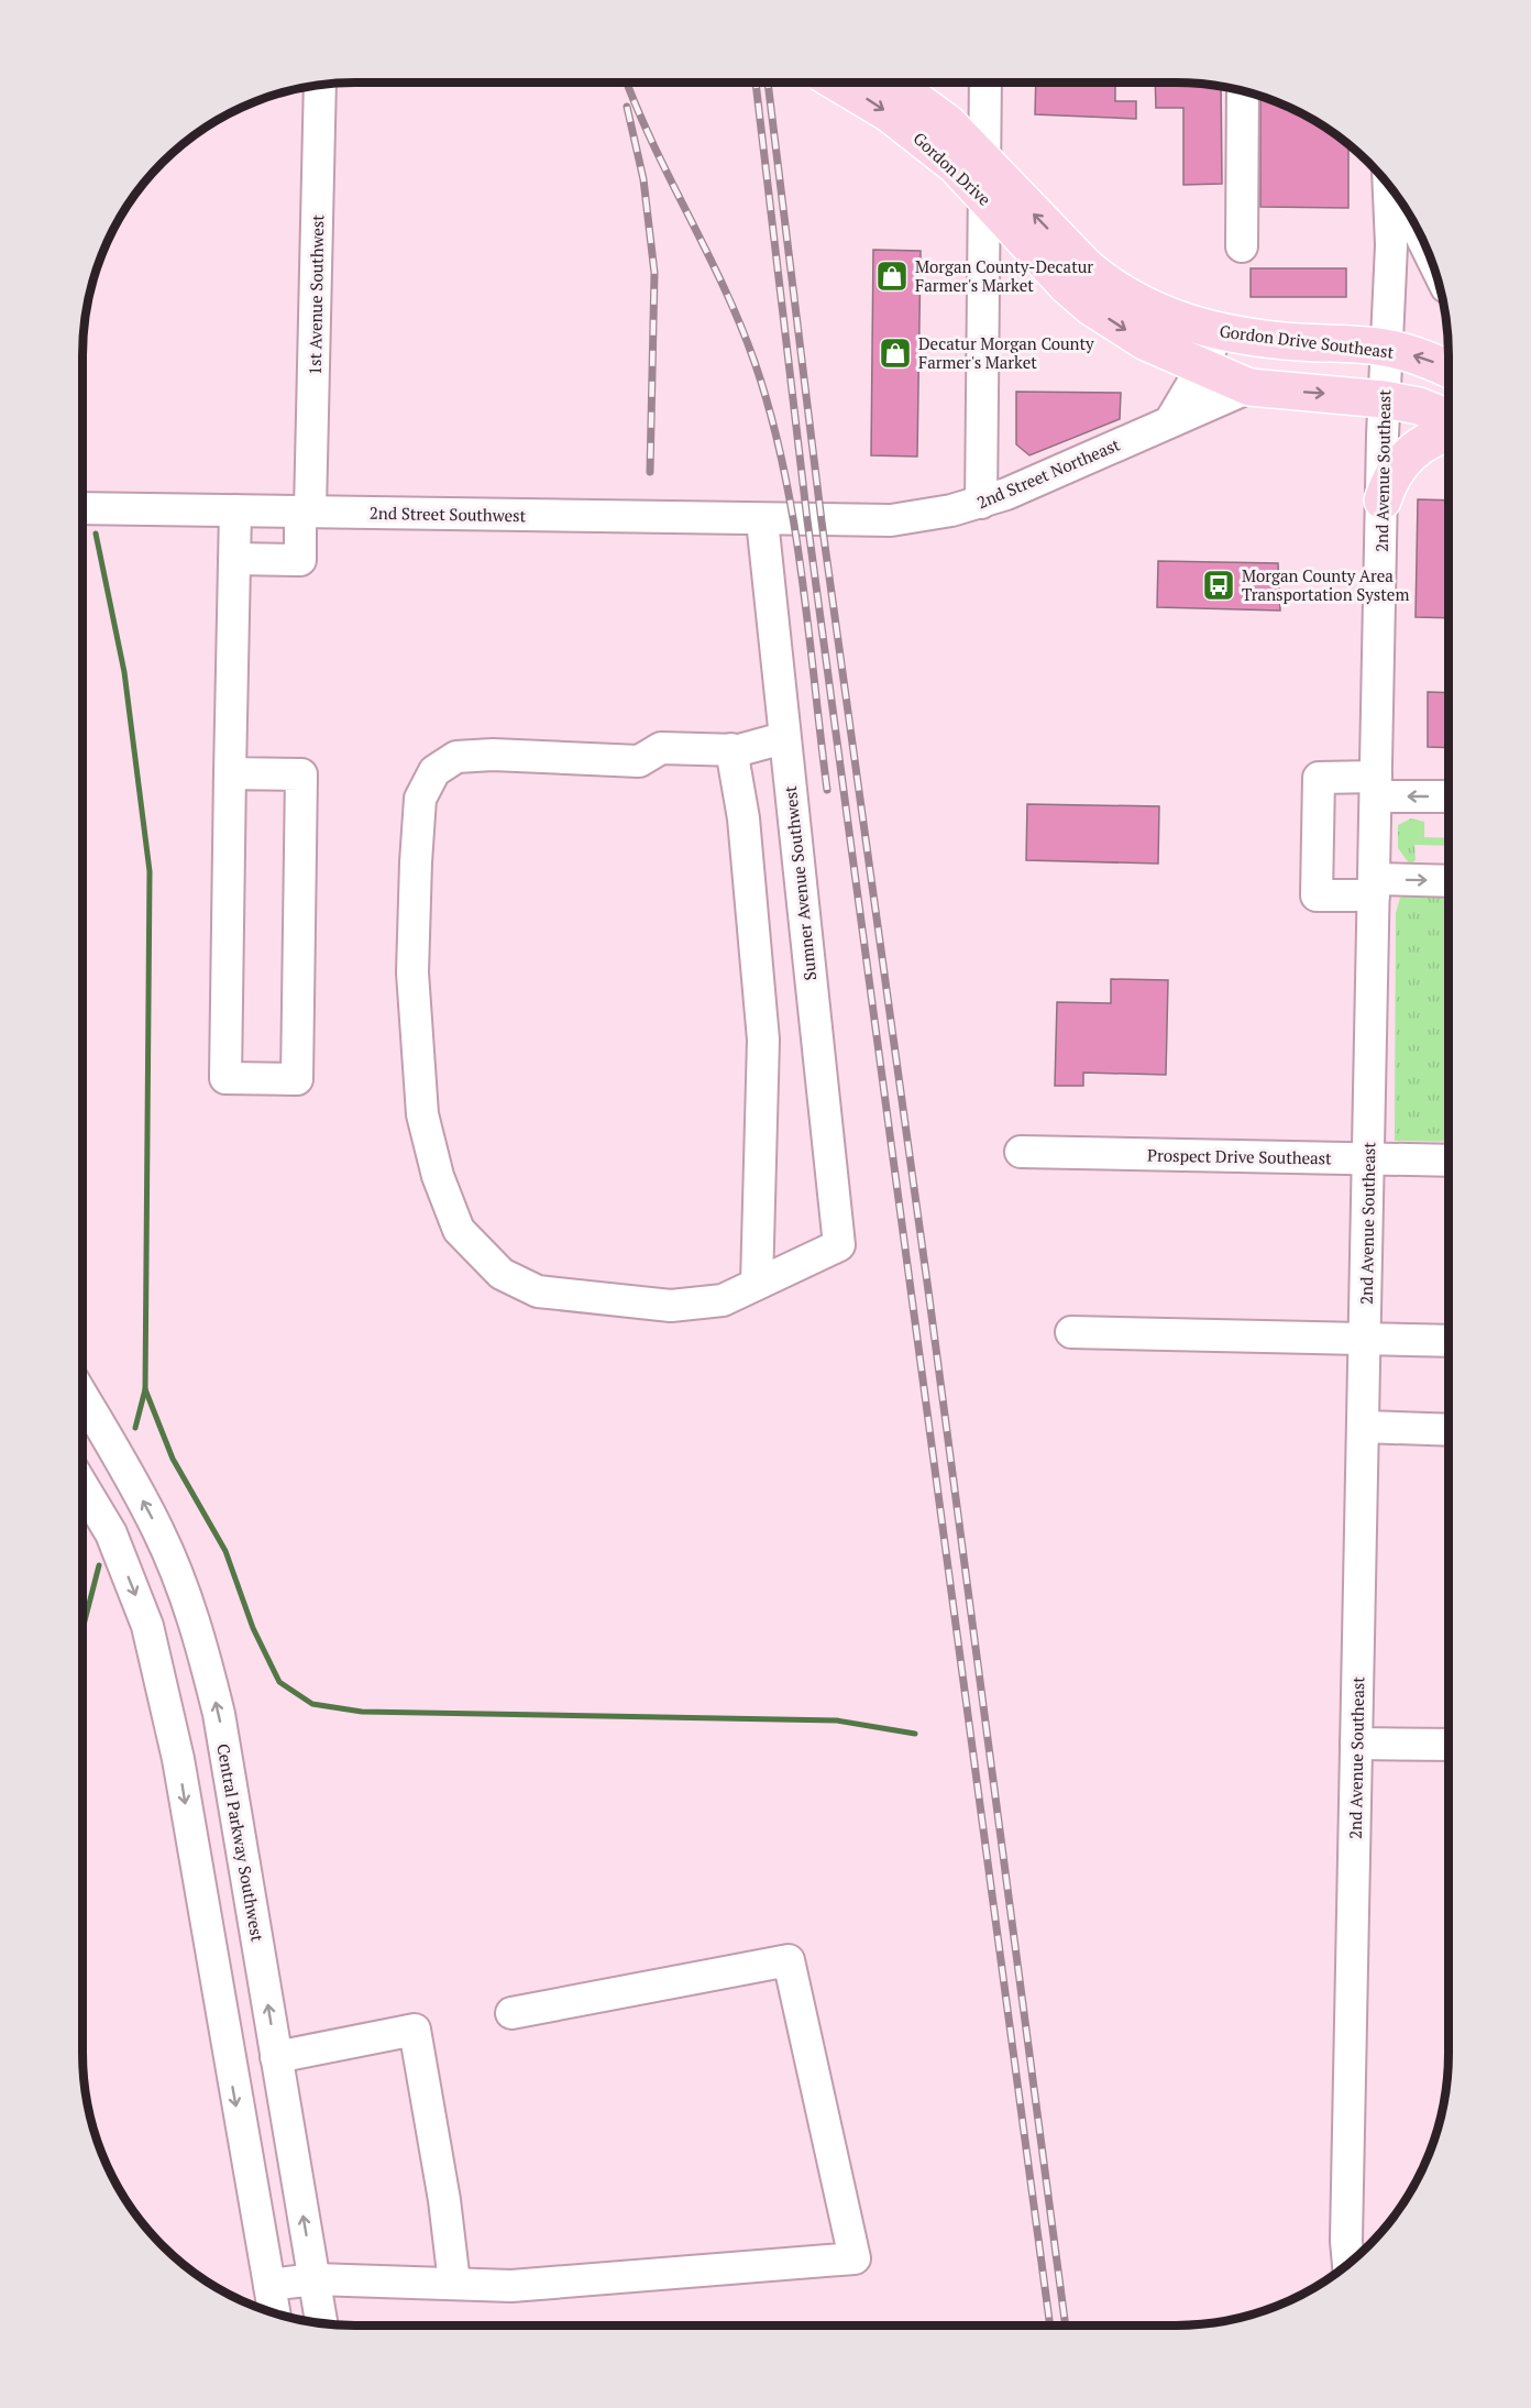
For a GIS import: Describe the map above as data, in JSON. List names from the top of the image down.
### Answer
{
  "streets": {
    "main road": ["Gordon Drive", "Gordon Drive Southeast"],
    "street": [
      "1st Avenue Southwest",
      "2nd Avenue Southeast",
      "2nd Street Northeast",
      "2nd Street Southwest",
      "Sumner Avenue Southwest",
      "Prospect Drive Southeast",
      "Central Parkway Southwest"
    ]
  },
  "crossings": [
    ["Gordon Drive", "Gordon Drive Southeast"],
    ["1st Avenue Southwest", "2nd Street Southwest"],
    ["Gordon Drive Southeast", "2nd Avenue Southeast"],
    ["2nd Avenue Southeast", "Prospect Drive Southeast"],
    ["2nd Street Northeast", "2nd Street Southwest"],
    ["2nd Street Southwest", "Sumner Avenue Southwest"]
  ],
  "places": {
    "shop": ["Morgan County-Decatur Farmer's Market", "Decatur Morgan County Farmer's Market"],
    "bus stop": ["Morgan County Area Transportation System"]
  }
}
